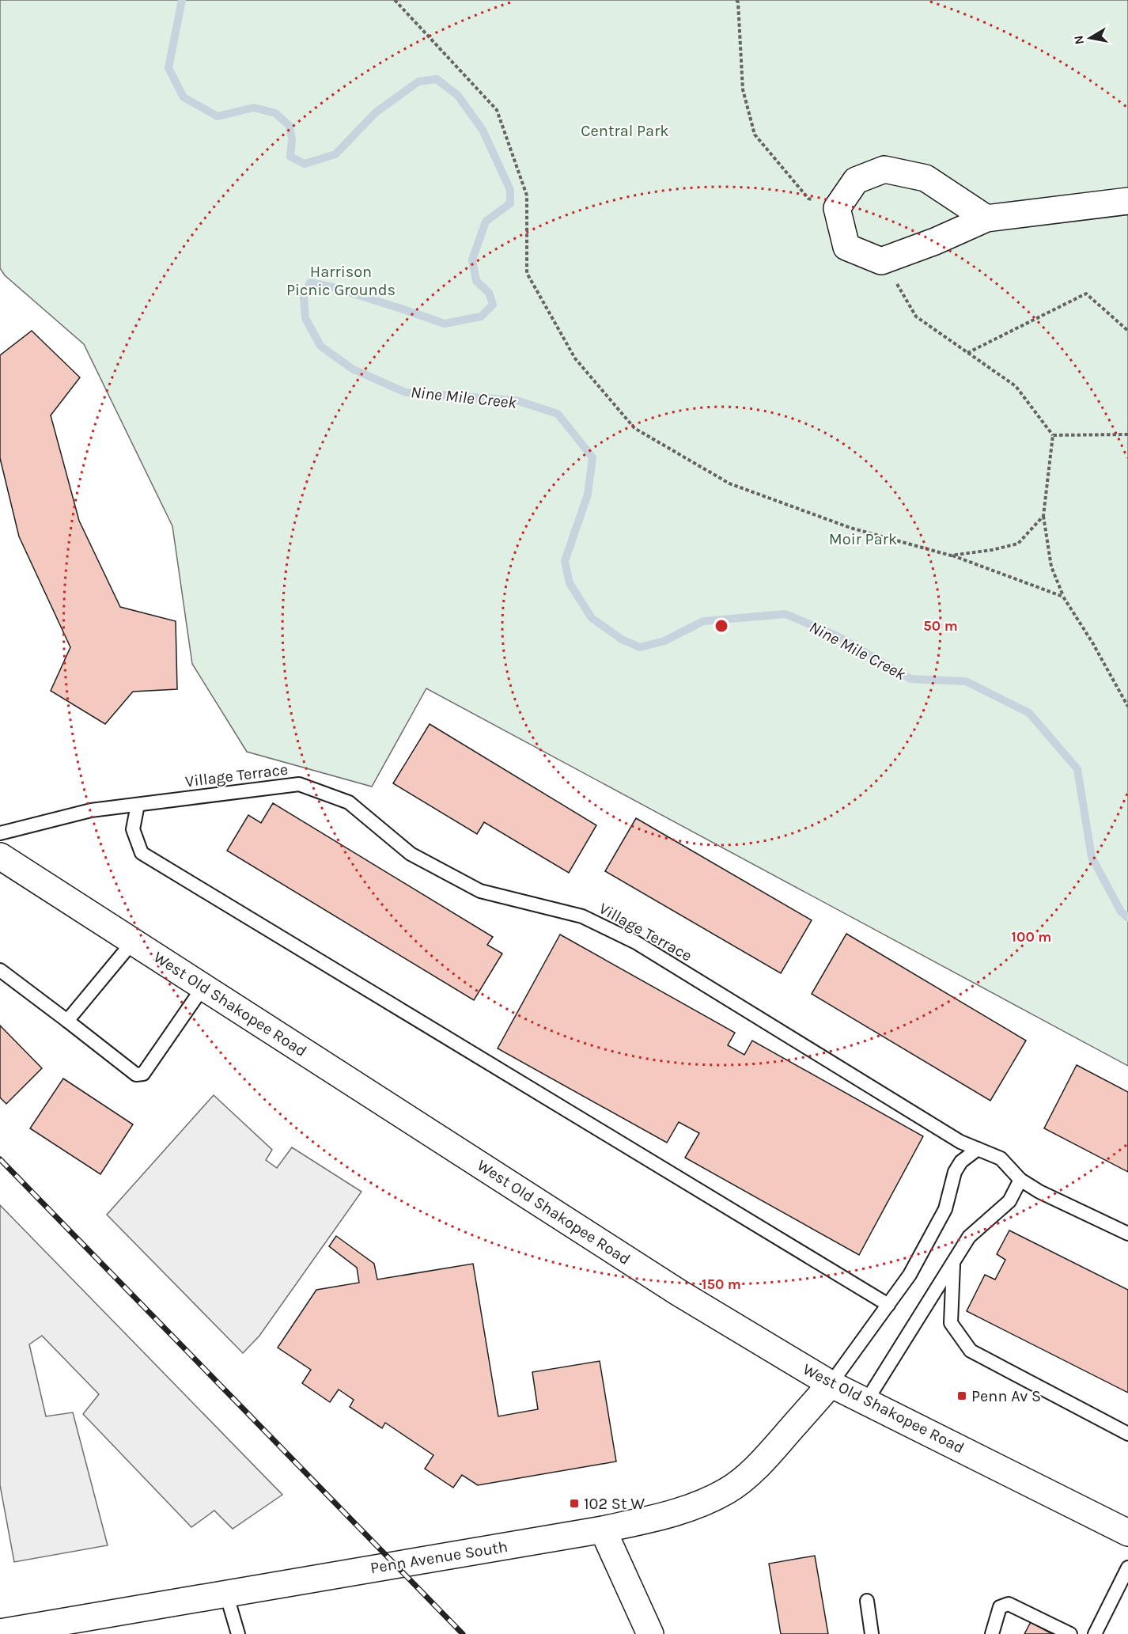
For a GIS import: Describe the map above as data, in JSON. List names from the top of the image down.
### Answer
{
  "streets": {
    "main road": ["West Old Shakopee Road", "Penn Avenue South"],
    "lane": ["Village Terrace"]
  },
  "crossings": [
    ["West Old Shakopee Road", "Penn Avenue South"]
  ],
  "water": ["Nine Mile Creek"],
  "parks": ["Central Park", "Harrison Picnic Grounds", "Moir Park"],
  "places": {
    "transit": ["Penn Av S", "102 St W"]
  },
  "north": "left",
  "rings": ["50 m", "100 m", "150 m"]
}
